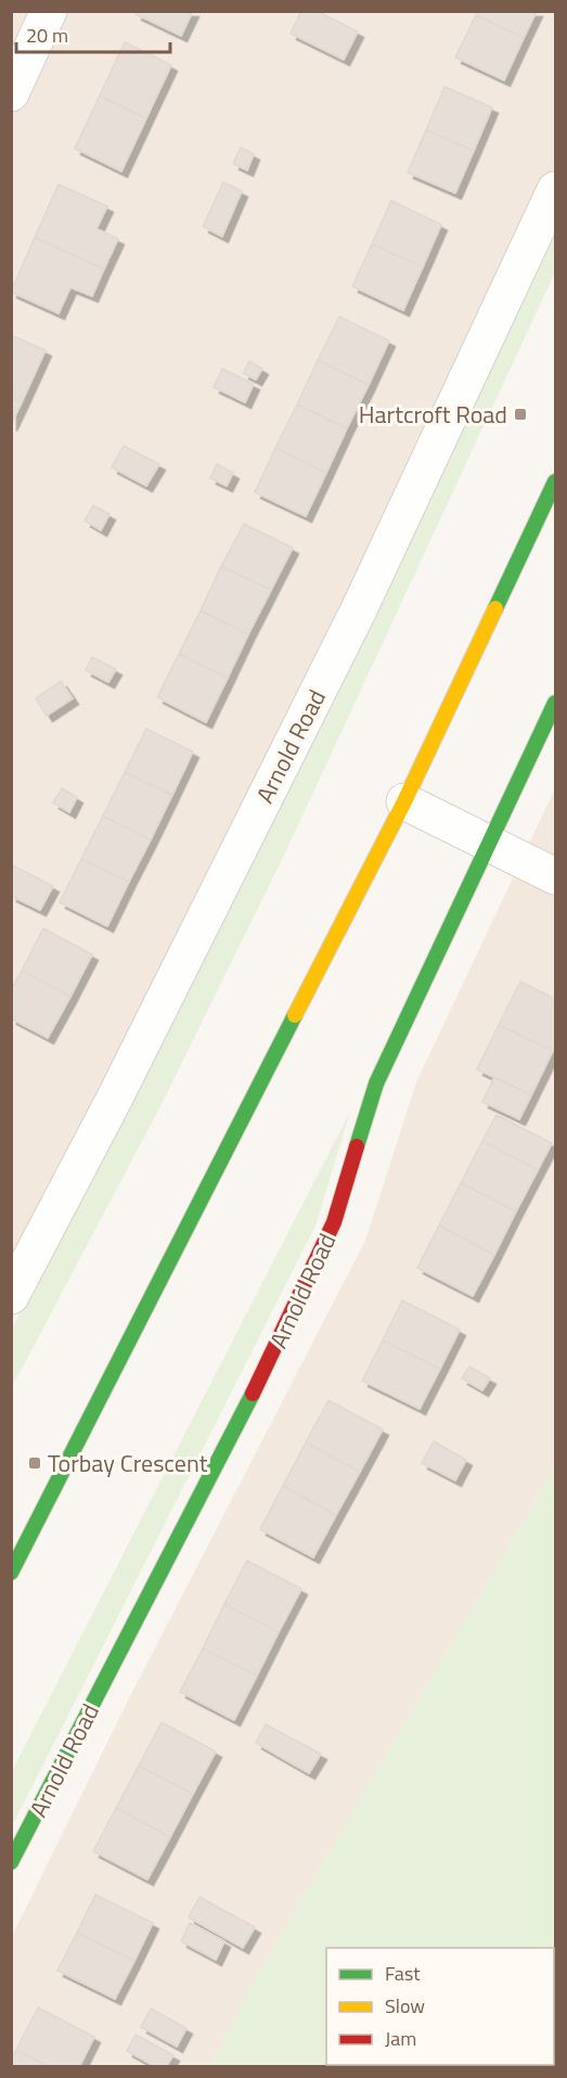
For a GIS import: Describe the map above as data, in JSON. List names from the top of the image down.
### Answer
{
  "streets": {
    "street": ["Arnold Road"]
  },
  "places": {
    "transit": ["Hartcroft Road", "Torbay Crescent"]
  },
  "legend": ["Fast", "Slow", "Jam"],
  "scale_bar": "20 m"
}
